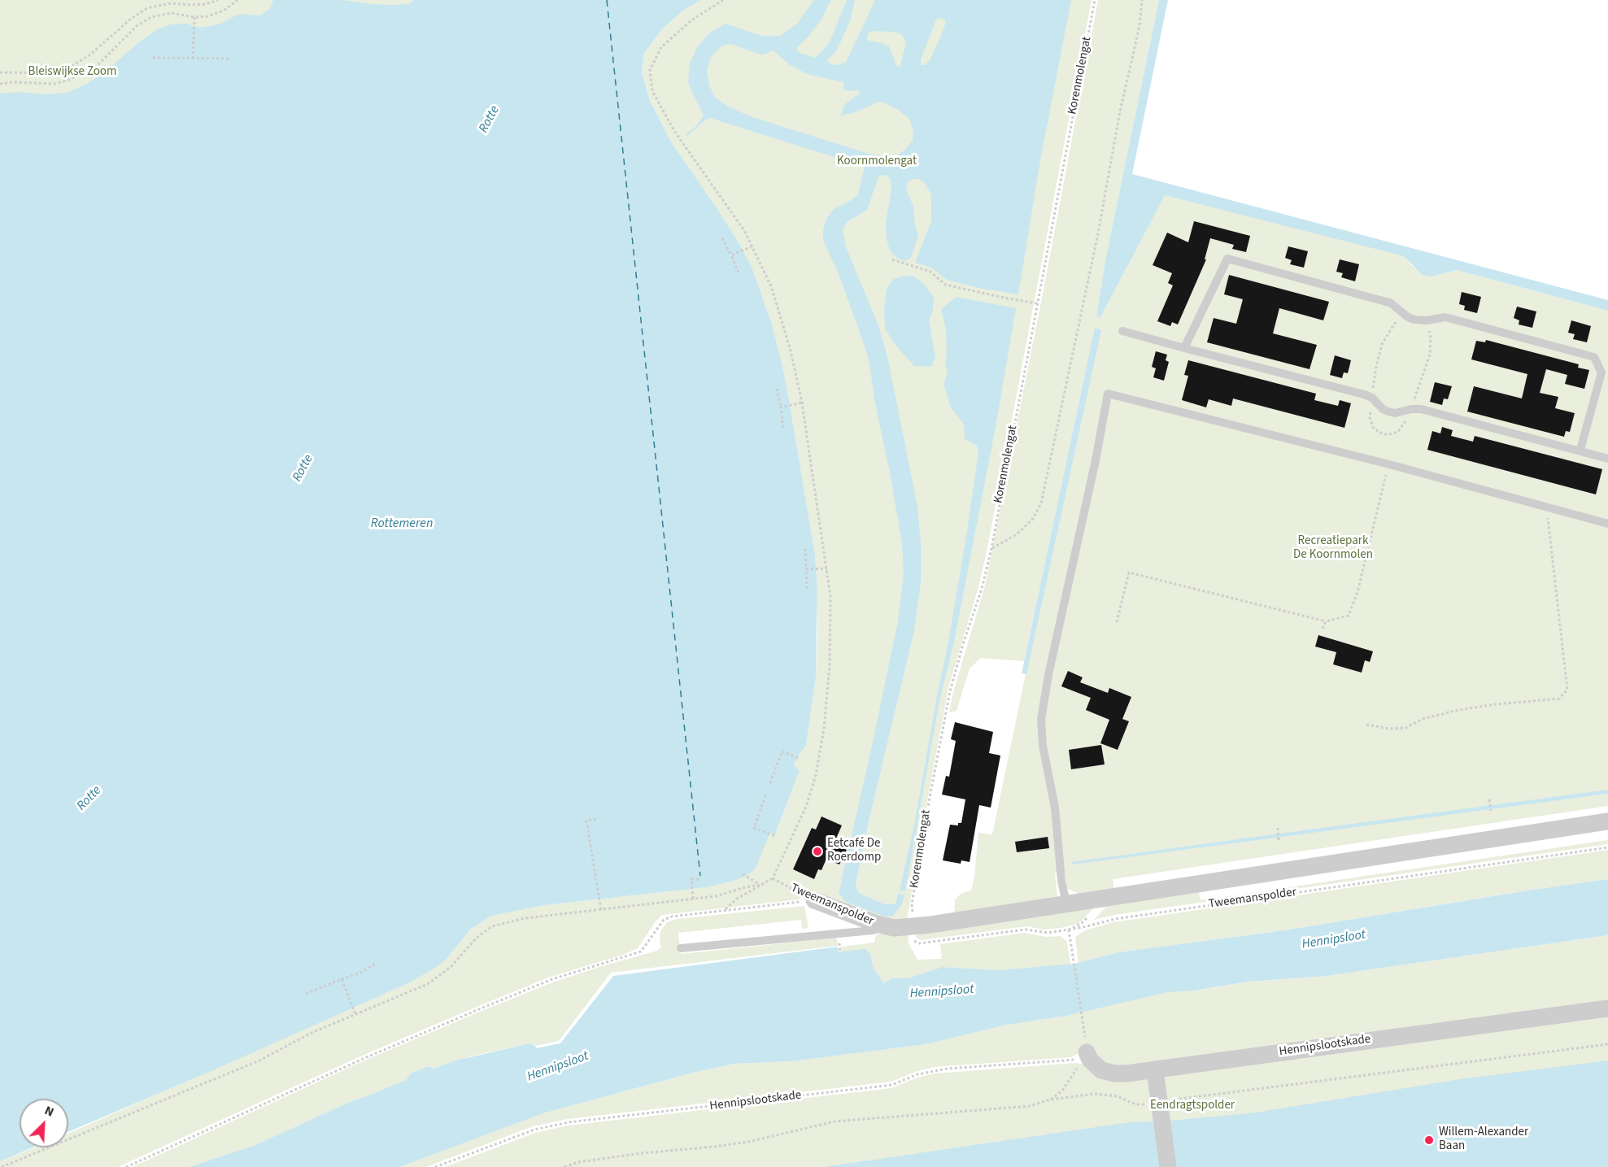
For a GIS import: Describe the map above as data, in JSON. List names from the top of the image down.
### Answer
{
  "streets": {
    "street": ["Tweemanspolder", "Hennipslootskade"],
    "path": ["Korenmolengat"]
  },
  "crossings": [
    ["Korenmolengat", "Tweemanspolder"]
  ],
  "water": ["Rotte", "Rottemeren", "Hennipsloot"],
  "parks": [
    "Bleiswijkse Zoom",
    "Koornmolengat",
    "Recreatiepark De Koornmolen",
    "Eendragtspolder"
  ],
  "places": ["Eetcafé De Roerdomp", "Willem-Alexander Baan"],
  "north": "top right"
}
